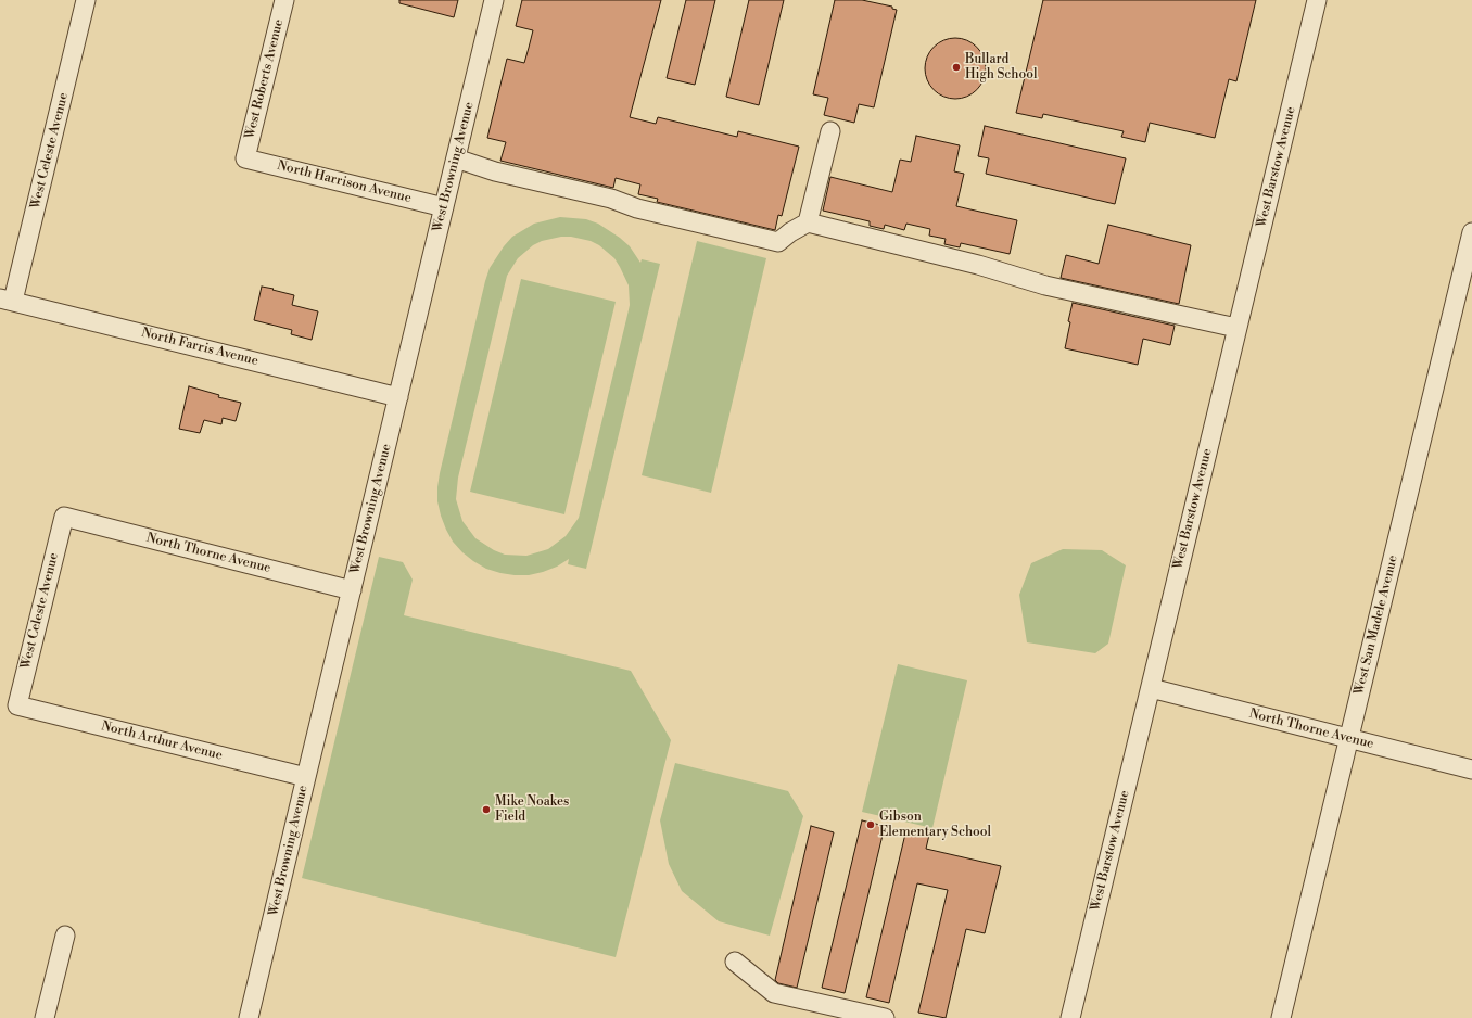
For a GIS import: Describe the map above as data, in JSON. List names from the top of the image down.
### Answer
{
  "streets": {
    "street": [
      "West Roberts Avenue",
      "West Celeste Avenue",
      "West Browning Avenue",
      "West Barstow Avenue",
      "North Harrison Avenue",
      "North Farris Avenue",
      "North Thorne Avenue",
      "West San Madele Avenue",
      "North Arthur Avenue"
    ]
  },
  "crossings": [
    ["West Roberts Avenue", "North Harrison Avenue"],
    ["West Celeste Avenue", "North Farris Avenue"],
    ["West Celeste Avenue", "North Thorne Avenue"],
    ["West Celeste Avenue", "North Arthur Avenue"],
    ["West Browning Avenue", "North Harrison Avenue"],
    ["West Browning Avenue", "North Farris Avenue"],
    ["West Browning Avenue", "North Thorne Avenue"],
    ["West Browning Avenue", "North Arthur Avenue"],
    ["West Barstow Avenue", "North Thorne Avenue"],
    ["North Thorne Avenue", "West San Madele Avenue"]
  ],
  "places": ["Bullard High School", "Mike Noakes Field", "Gibson Elementary School"]
}
